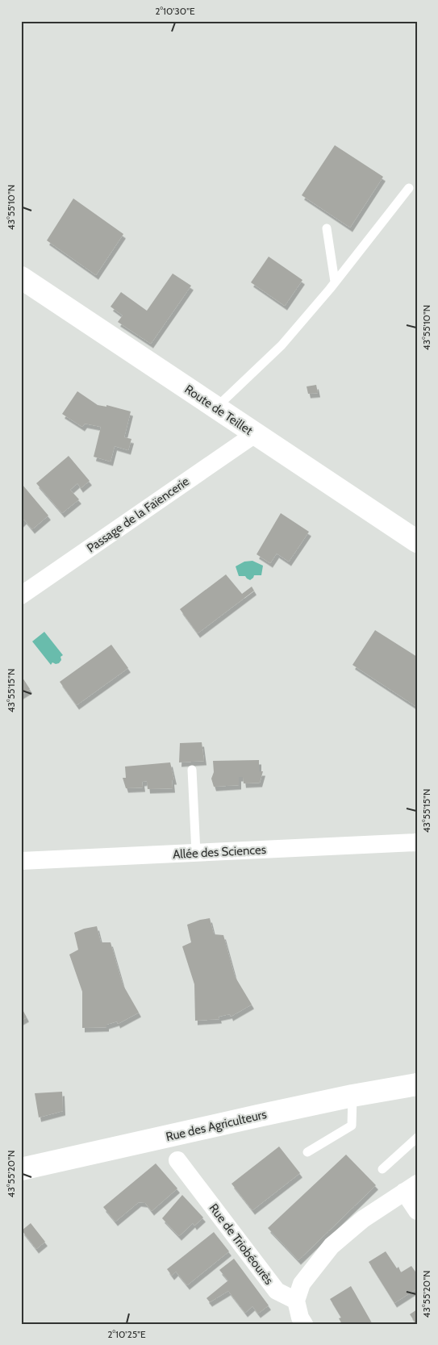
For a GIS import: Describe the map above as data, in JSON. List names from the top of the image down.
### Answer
{
  "streets": {
    "main road": ["Route de Teillet", "Rue des Agriculteurs"],
    "street": ["Passage de la Faïencerie", "Allée des Sciences", "Rue de Triobéourès"]
  },
  "crossings": [
    ["Route de Teillet", "Passage de la Faïencerie"]
  ],
  "coordinates": [
    "2°10'30\"E",
    "43°55'10\"N",
    "43°55'15\"N",
    "43°55'20\"N",
    "2°10'25\"E"
  ]
}
